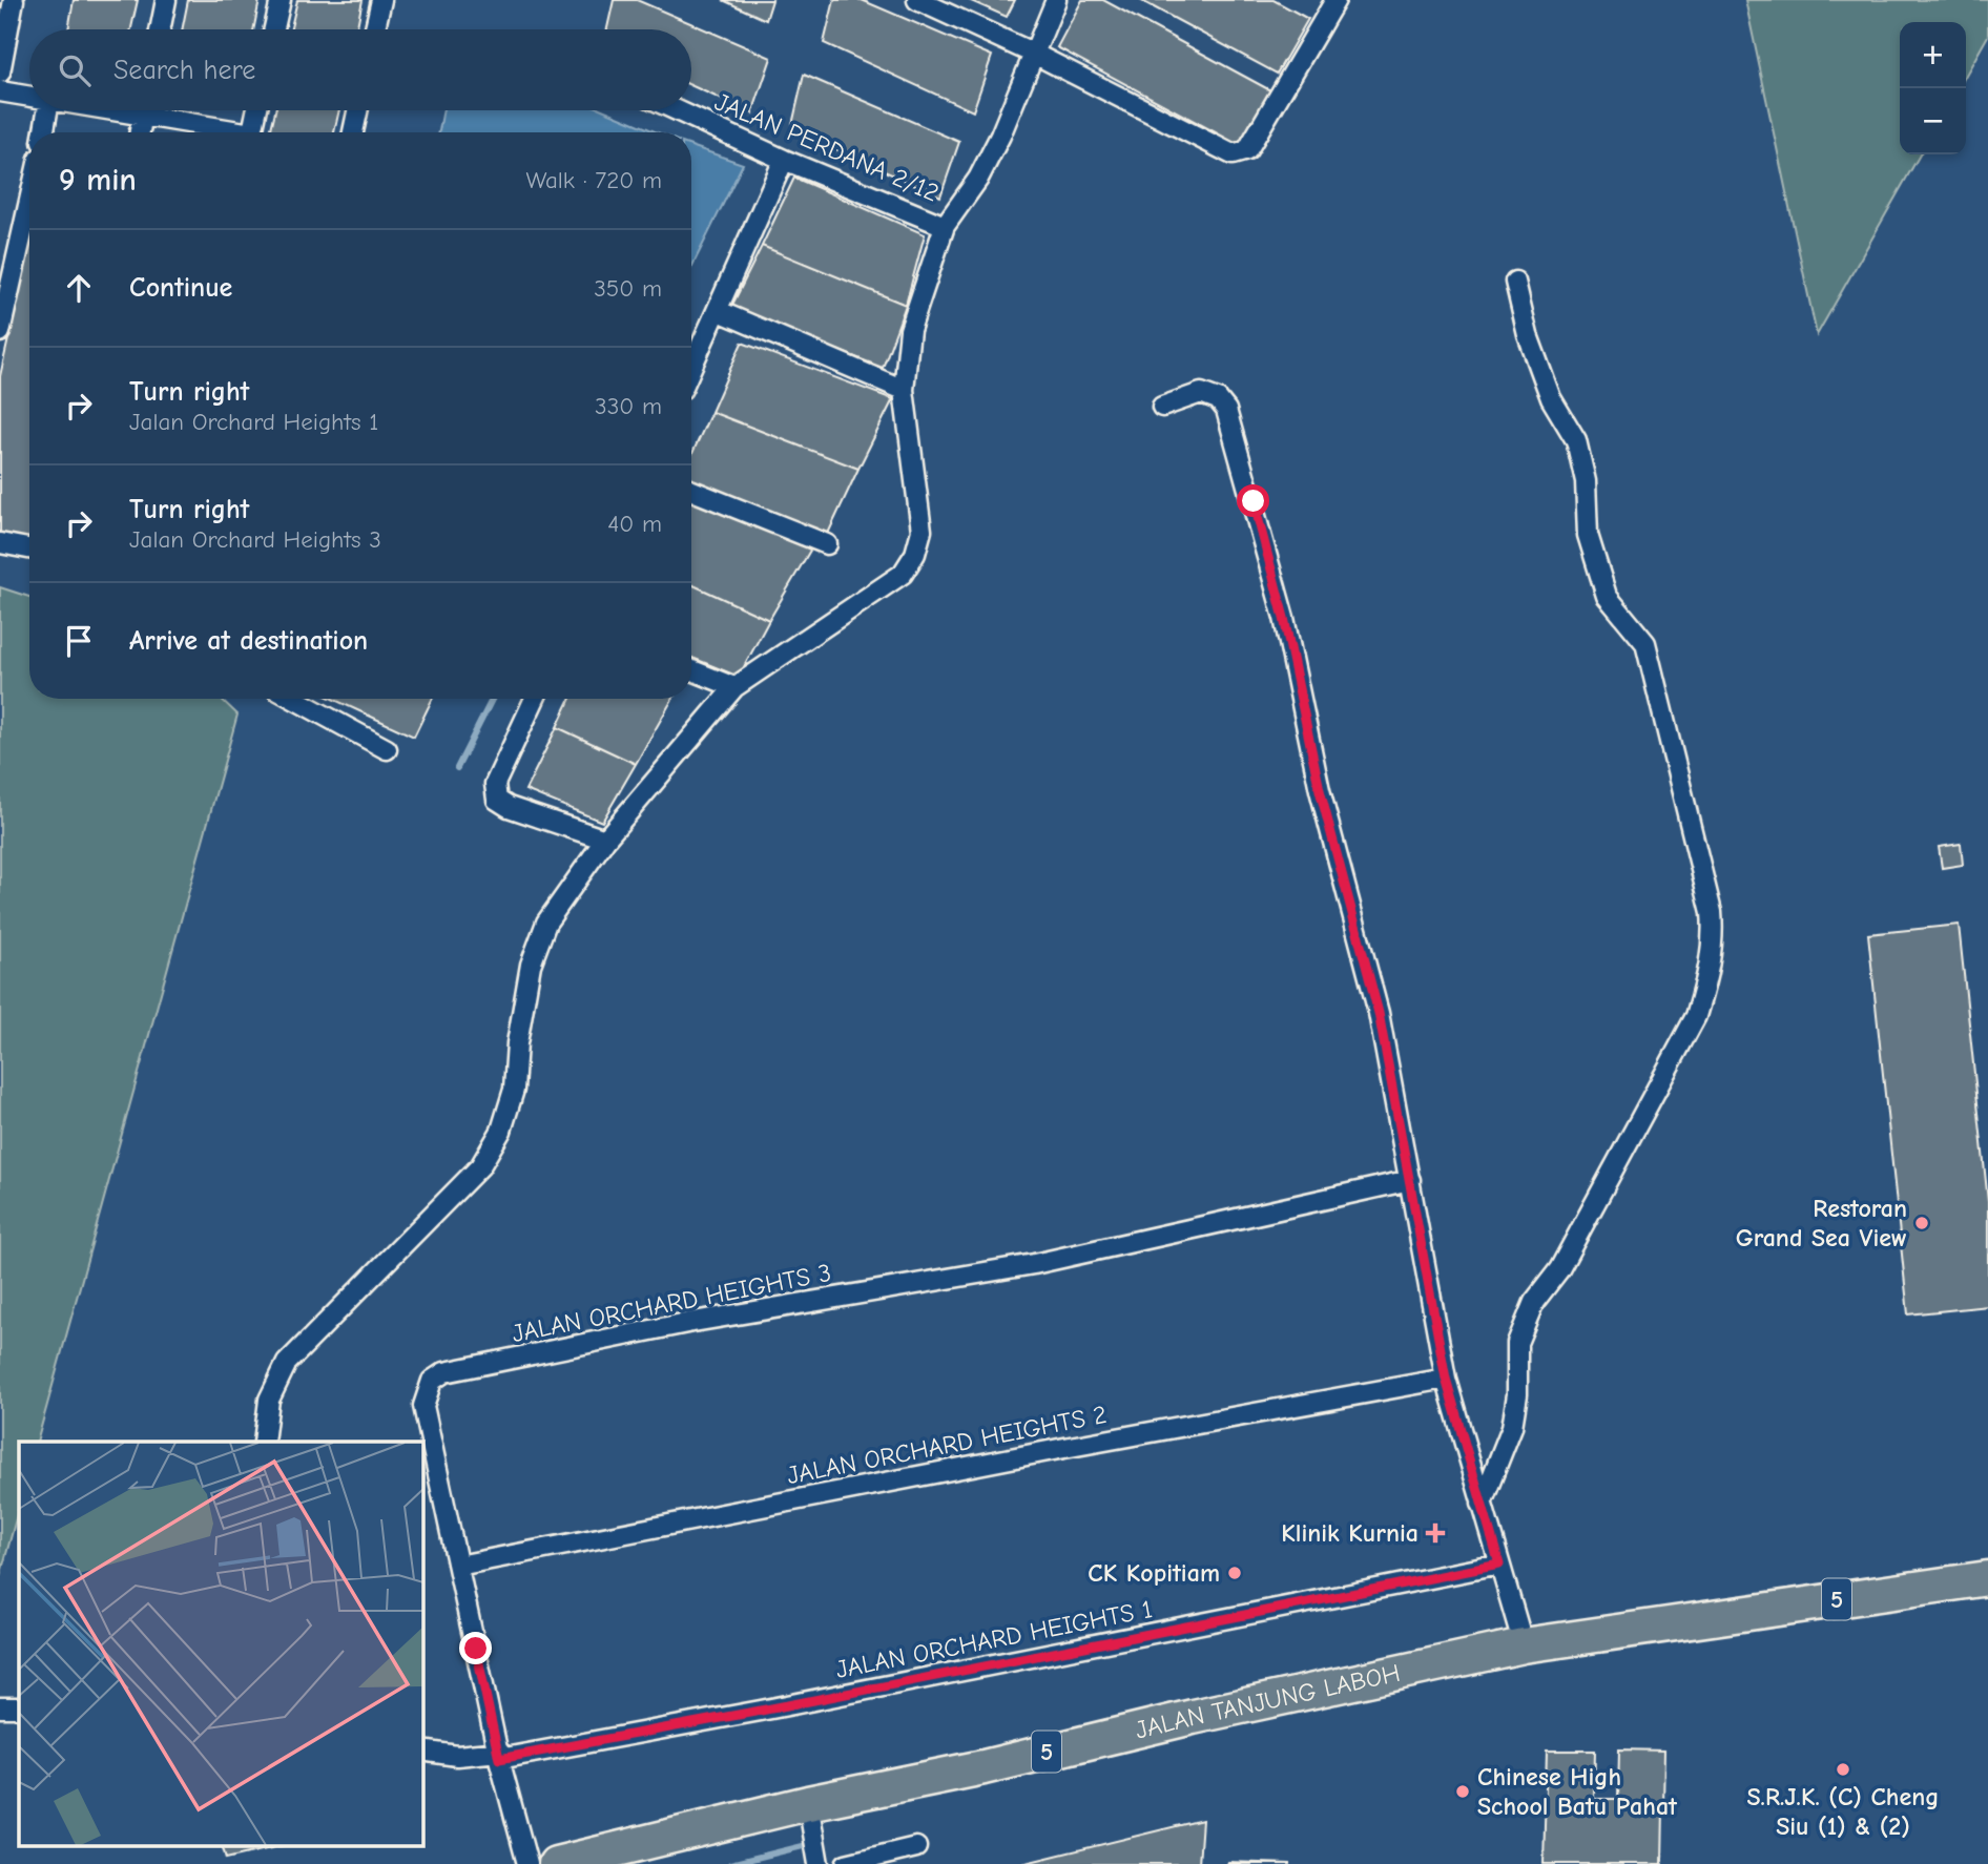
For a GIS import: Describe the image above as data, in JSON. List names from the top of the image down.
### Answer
{
  "streets": {
    "highway": ["5", "JALAN TANJUNG LABOH"],
    "street": [
      "JALAN PERDANA 2/12",
      "JALAN ORCHARD HEIGHTS 3",
      "JALAN ORCHARD HEIGHTS 2",
      "JALAN ORCHARD HEIGHTS 1"
    ]
  },
  "crossings": [
    ["JALAN ORCHARD HEIGHTS 3", "JALAN ORCHARD HEIGHTS 2"],
    ["JALAN ORCHARD HEIGHTS 3", "JALAN ORCHARD HEIGHTS 1"]
  ],
  "places": {
    "other": [
      "Restoran Grand Sea View",
      "CK Kopitiam",
      "S.R.J.K. (C) Cheng Siu (1) & (2)",
      "Chinese High School Batu Pahat"
    ],
    "health": ["Klinik Kurnia"]
  },
  "page": {
    "map_buttons": ["+", "−"],
    "search": "Search here",
    "heading": ["9 min", "Walk · 720 m"],
    "list": [
      ["Continue", "350 m"],
      ["Turn right", "Jalan Orchard Heights 1", "330 m"],
      ["Turn right", "Jalan Orchard Heights 3", "40 m"],
      "Arrive at destination"
    ]
  }
}
